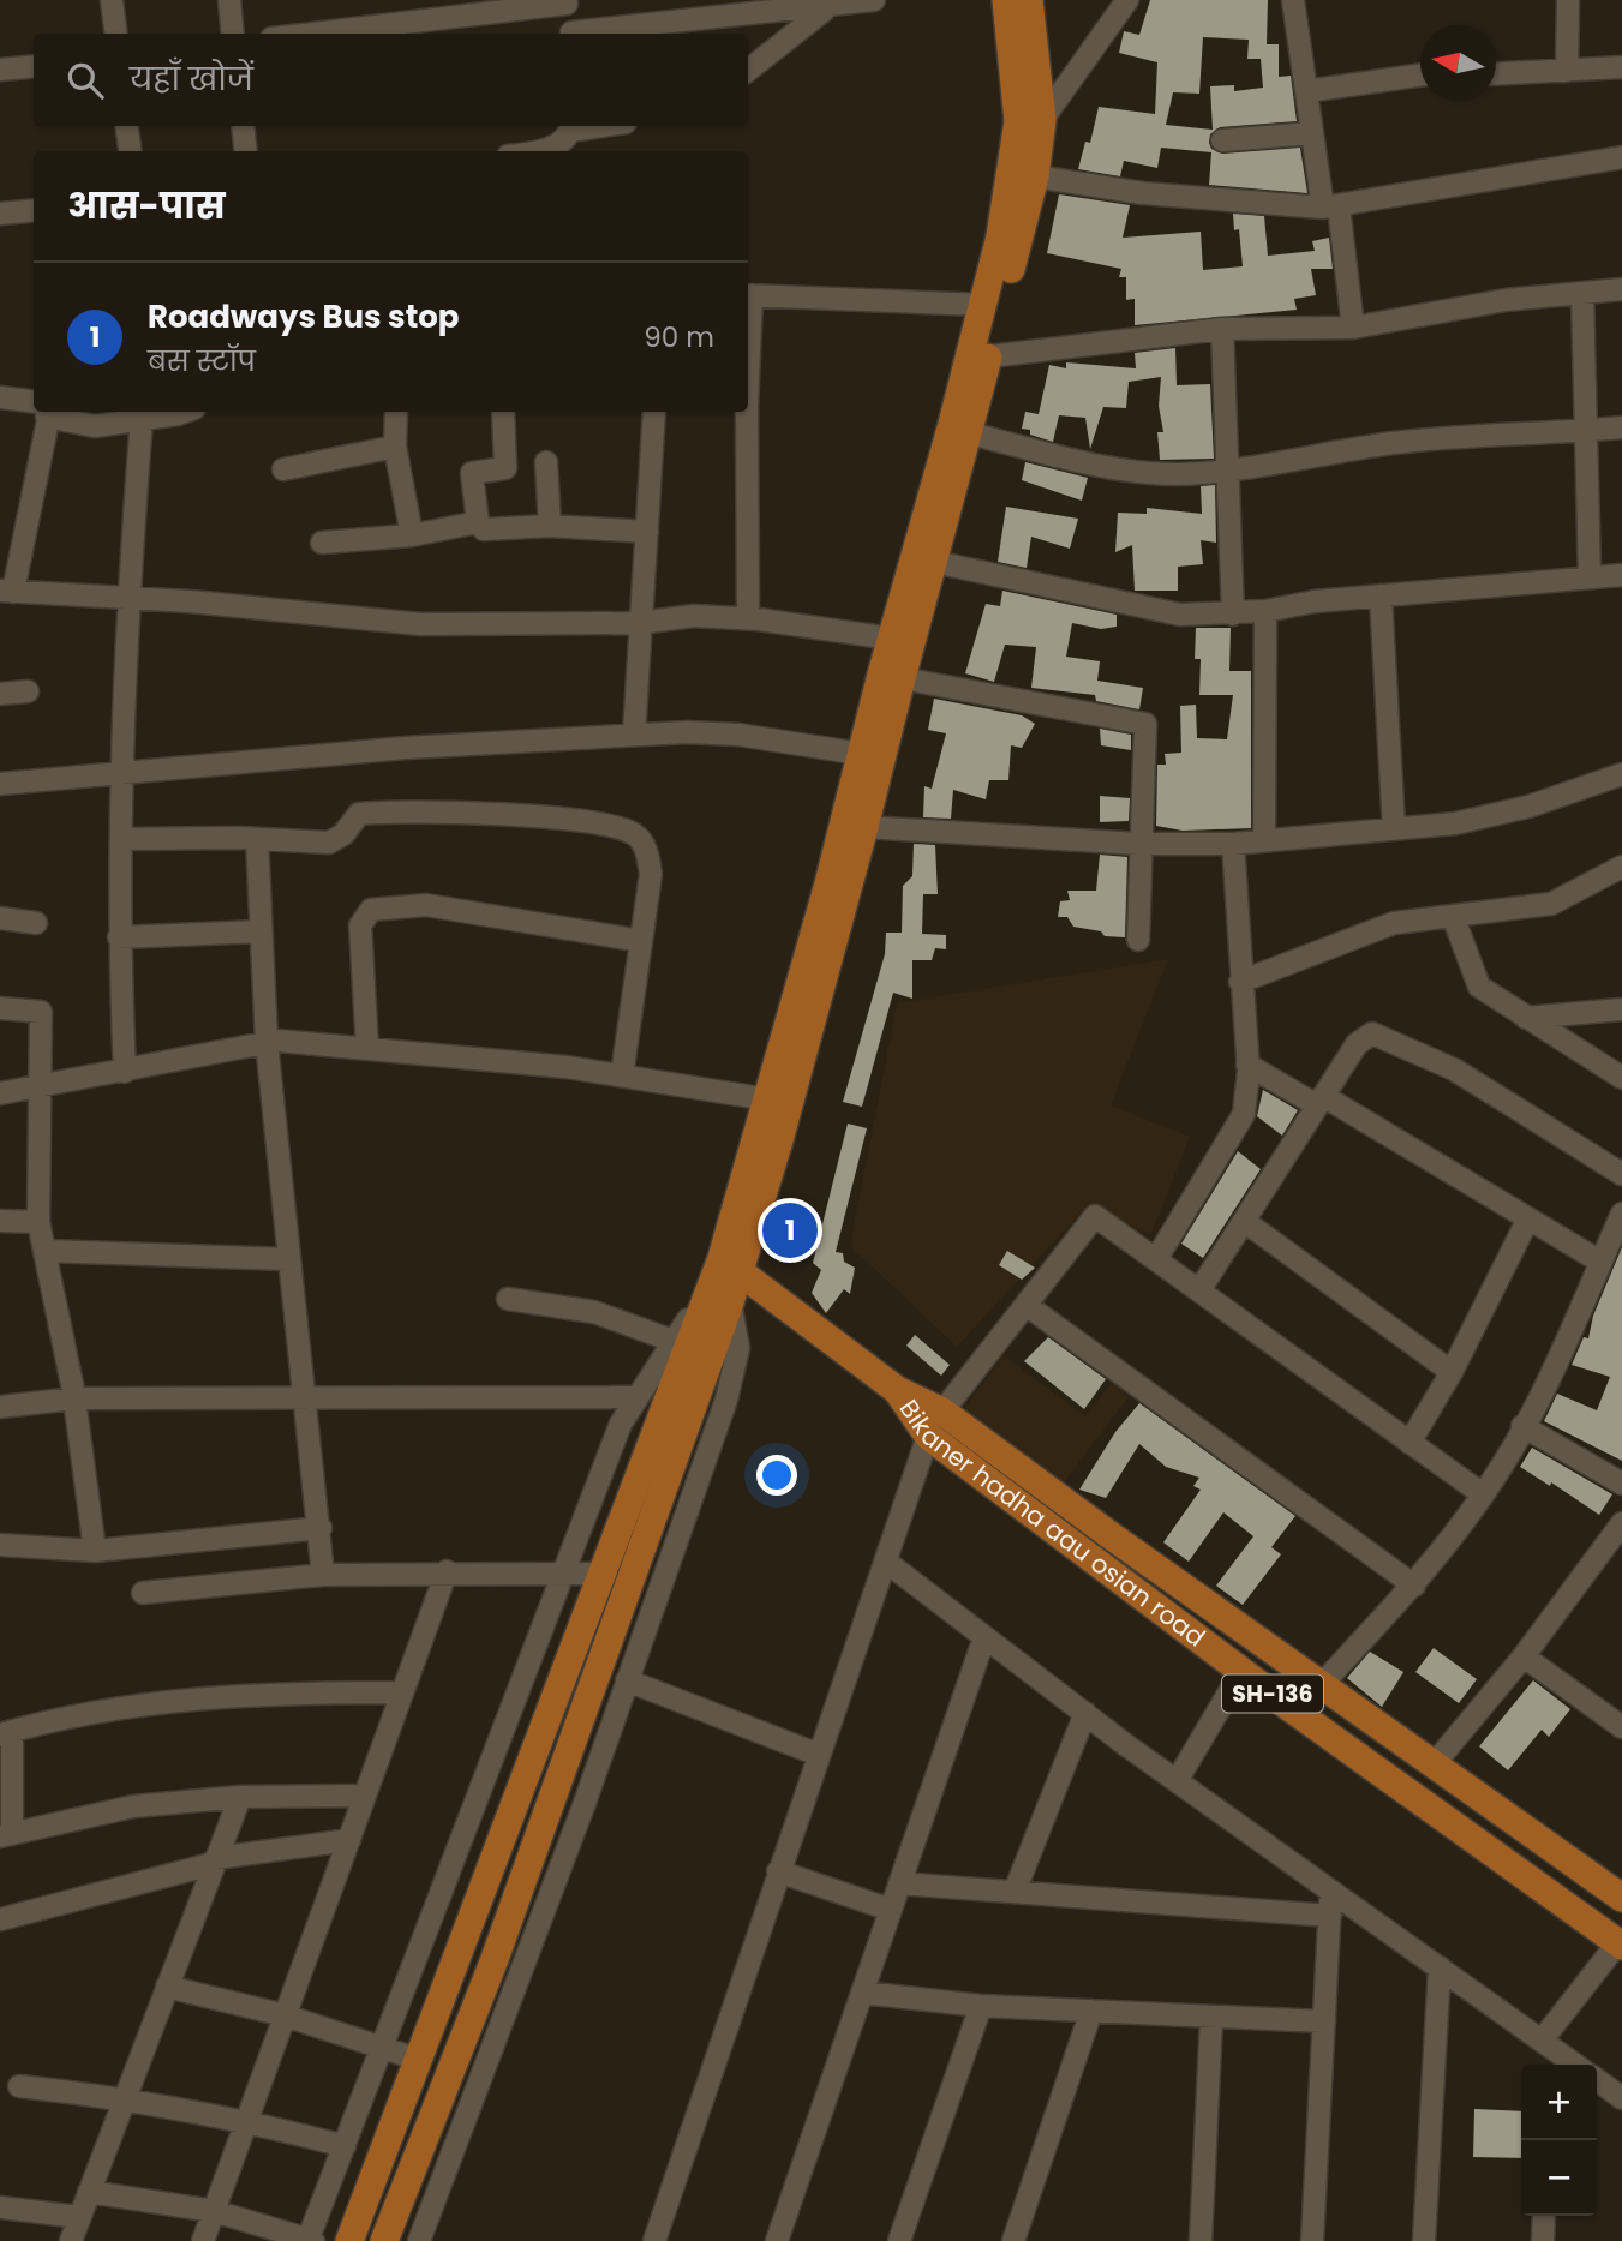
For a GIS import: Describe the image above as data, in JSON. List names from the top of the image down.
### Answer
{
  "streets": {
    "main road": ["Bikaner hadha aau osian road", "SH-136"]
  },
  "north": "left",
  "page": {
    "search": "यहाँ खोजें",
    "heading": "आस-पास",
    "list": [
      {
        "mark": "1",
        "name": "Roadways Bus stop",
        "note": "बस स्टॉप",
        "value": "90 m"
      }
    ],
    "pins": "1",
    "map_buttons": ["+", "−"]
  }
}
